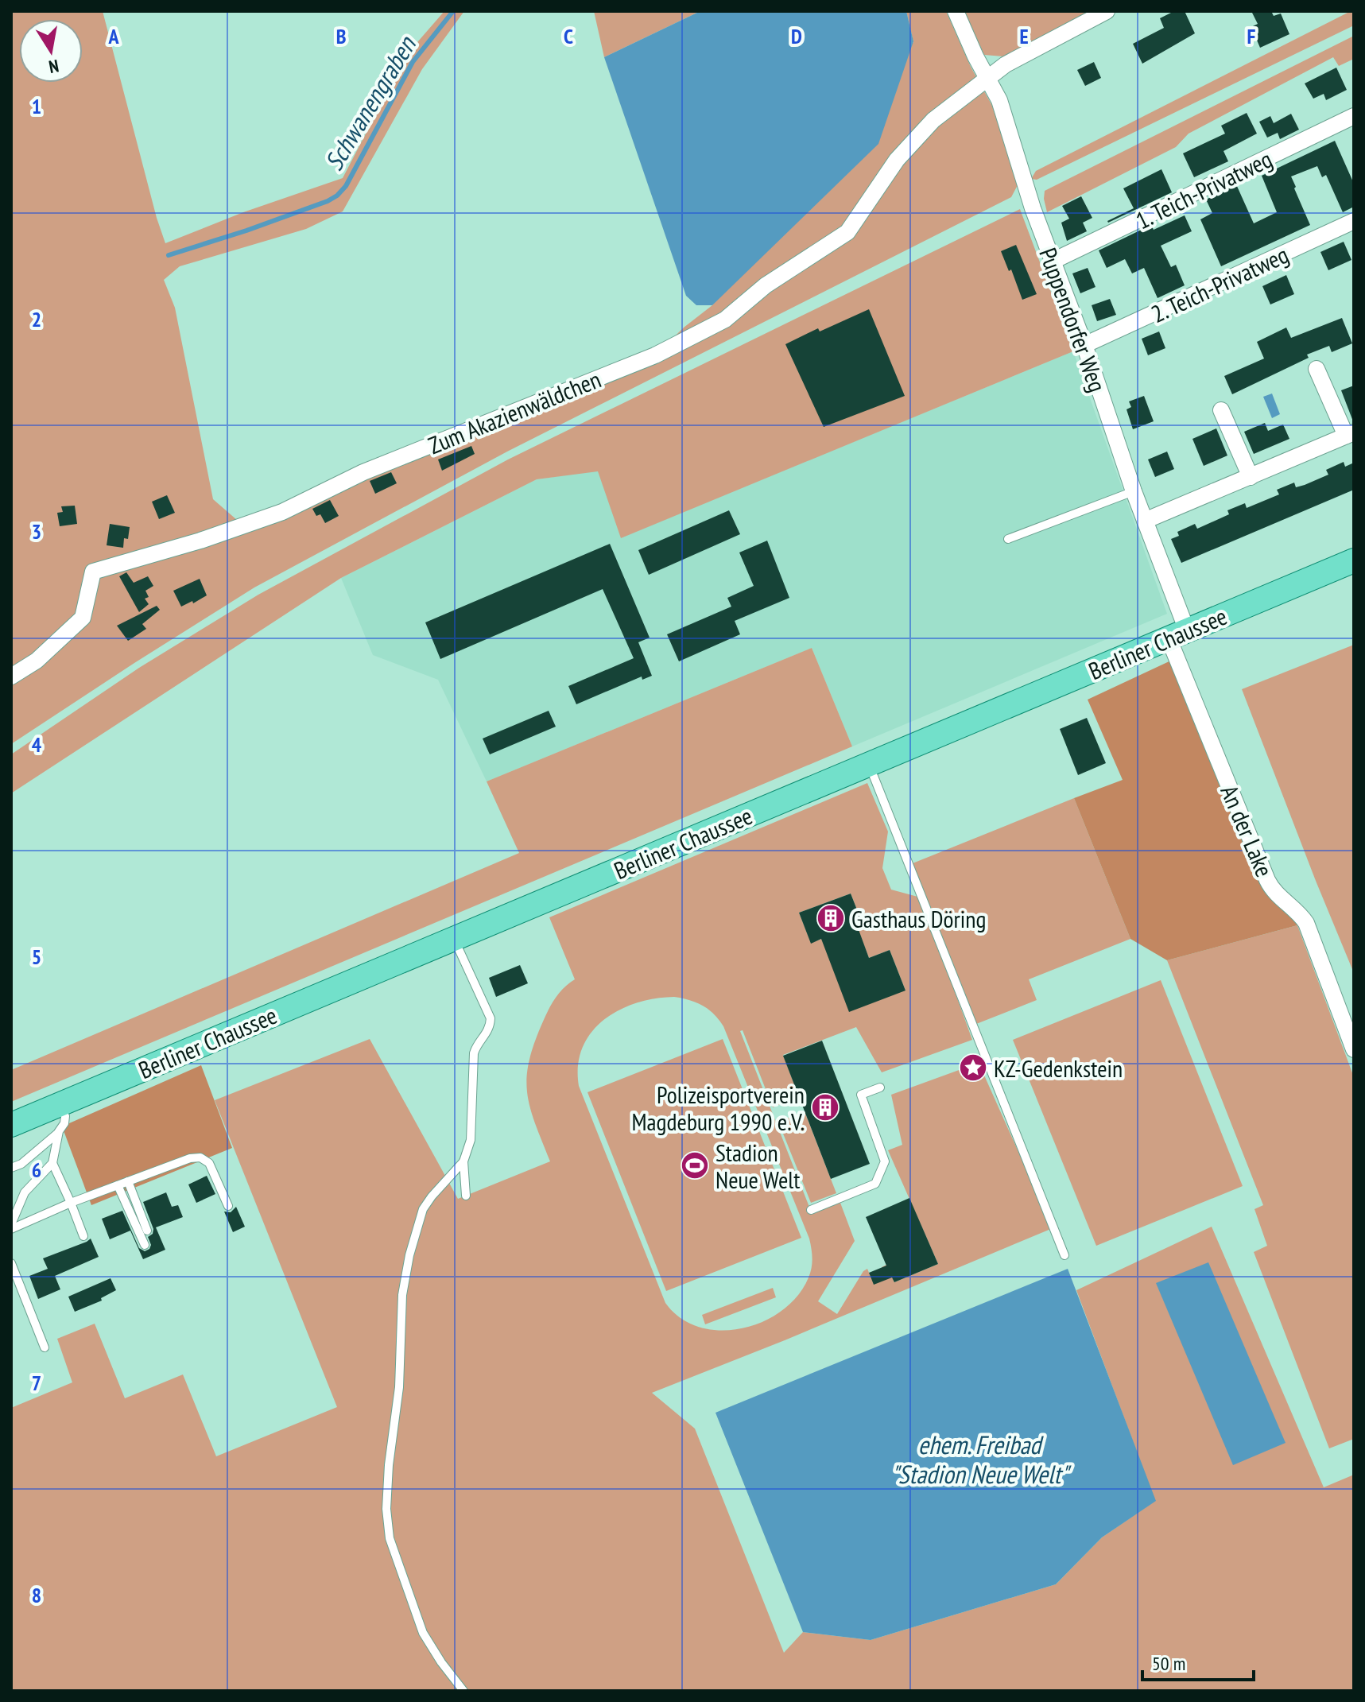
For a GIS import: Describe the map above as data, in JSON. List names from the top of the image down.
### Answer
{
  "streets": {
    "main road": ["Berliner Chaussee"],
    "street": [
      "1. Teich-Privatweg",
      "2. Teich-Privatweg",
      "Puppendorfer Weg",
      "Zum Akazienwäldchen",
      "An der Lake"
    ]
  },
  "crossings": [
    ["1. Teich-Privatweg", "Puppendorfer Weg"],
    ["2. Teich-Privatweg", "Puppendorfer Weg"],
    ["Puppendorfer Weg", "Zum Akazienwäldchen"],
    ["Puppendorfer Weg", "Berliner Chaussee"],
    ["Puppendorfer Weg", "An der Lake"],
    ["Berliner Chaussee", "An der Lake"]
  ],
  "water": ["Schwanengraben", "ehem. Freibad \"Stadion Neue Welt\""],
  "places": {
    "building": ["Gasthaus Döring", "Polizeisportverein Magdeburg 1990 e.V."],
    "place": ["KZ-Gedenkstein"],
    "sports": ["Stadion Neue Welt"]
  },
  "scale_bar": "50 m",
  "north": "bottom",
  "grid": {
    "columns": [
      "A",
      "B",
      "C",
      "D",
      "E",
      "F"
    ],
    "rows": [
      "1",
      "2",
      "3",
      "4",
      "5",
      "6",
      "7",
      "8"
    ]
  }
}
